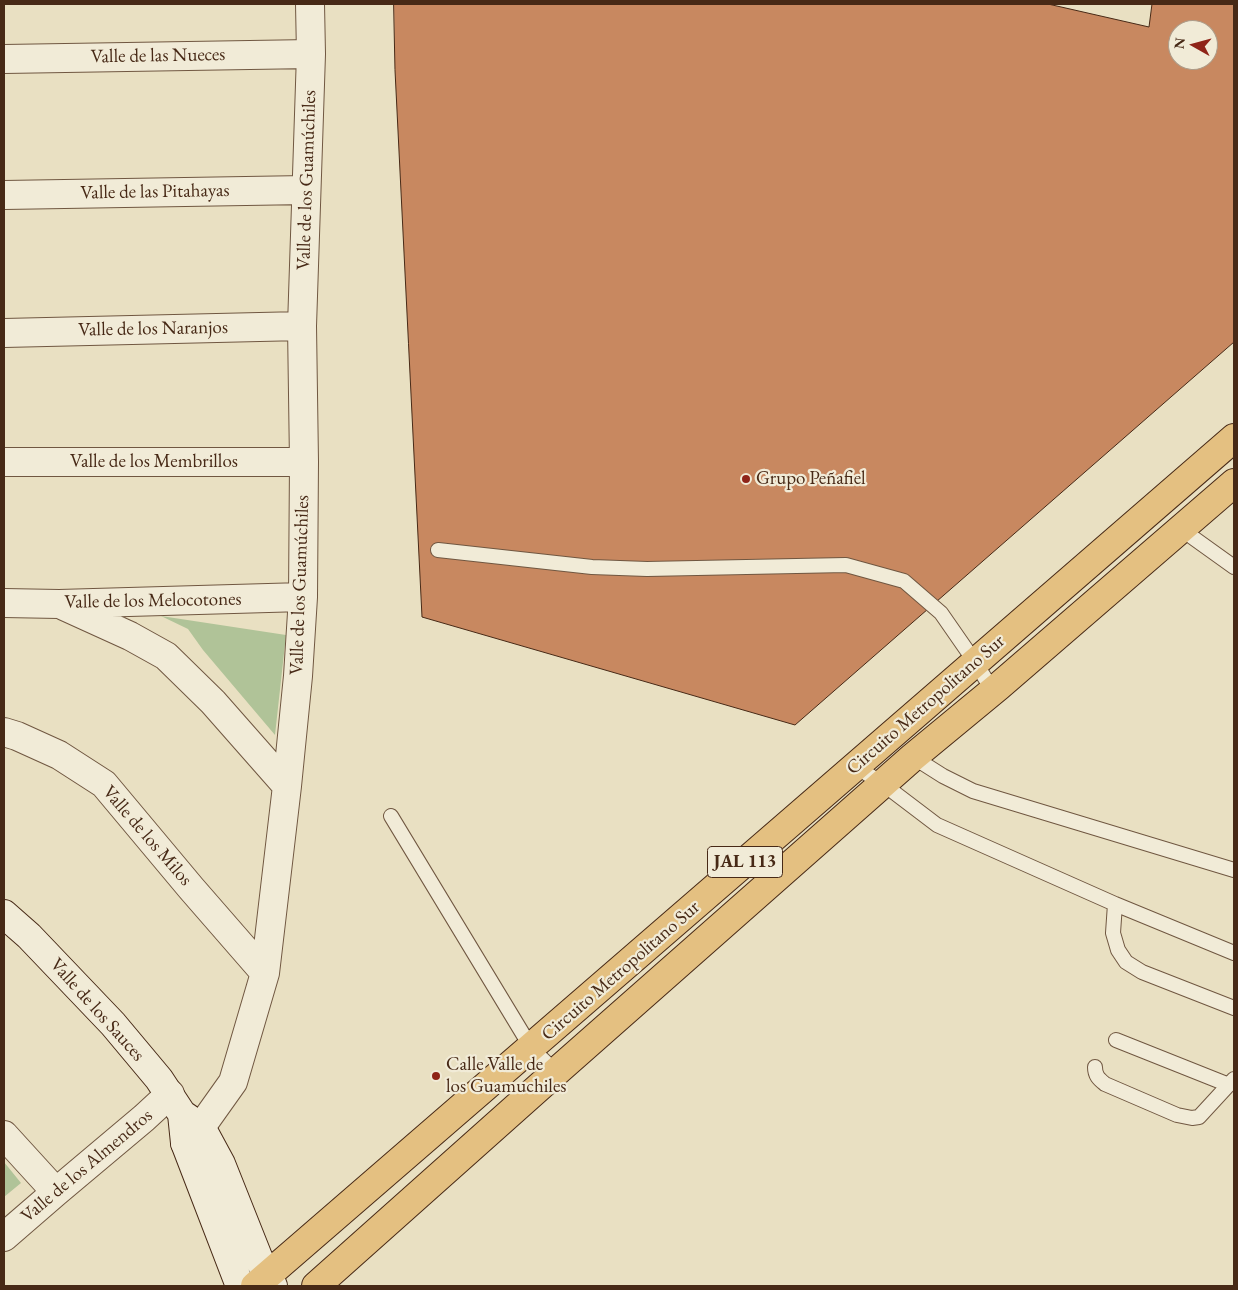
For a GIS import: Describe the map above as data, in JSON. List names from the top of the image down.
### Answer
{
  "streets": {
    "main road": ["Circuito Metropolitano Sur", "JAL 113"],
    "street": [
      "Valle de las Nueces",
      "Valle de los Guamúchiles",
      "Valle de las Pitahayas",
      "Valle de los Naranjos",
      "Valle de los Membrillos",
      "Valle de los Melocotones",
      "Valle de los Milos",
      "Valle de los Sauces",
      "Valle de los Almendros"
    ]
  },
  "crossings": [
    ["Valle de las Nueces", "Valle de los Guamúchiles"],
    ["Valle de los Guamúchiles", "Valle de las Pitahayas"],
    ["Valle de los Guamúchiles", "Valle de los Naranjos"],
    ["Valle de los Guamúchiles", "Valle de los Membrillos"],
    ["Valle de los Guamúchiles", "Valle de los Melocotones"],
    ["Valle de los Guamúchiles", "Valle de los Milos"],
    ["Valle de los Guamúchiles", "Valle de los Sauces"],
    ["Valle de los Guamúchiles", "Valle de los Almendros"],
    ["Circuito Metropolitano Sur", "Valle de los Sauces"],
    ["Valle de los Sauces", "Valle de los Almendros"]
  ],
  "places": ["Grupo Peñafiel", "Calle Valle de los Guamuchiles"],
  "north": "left"
}
